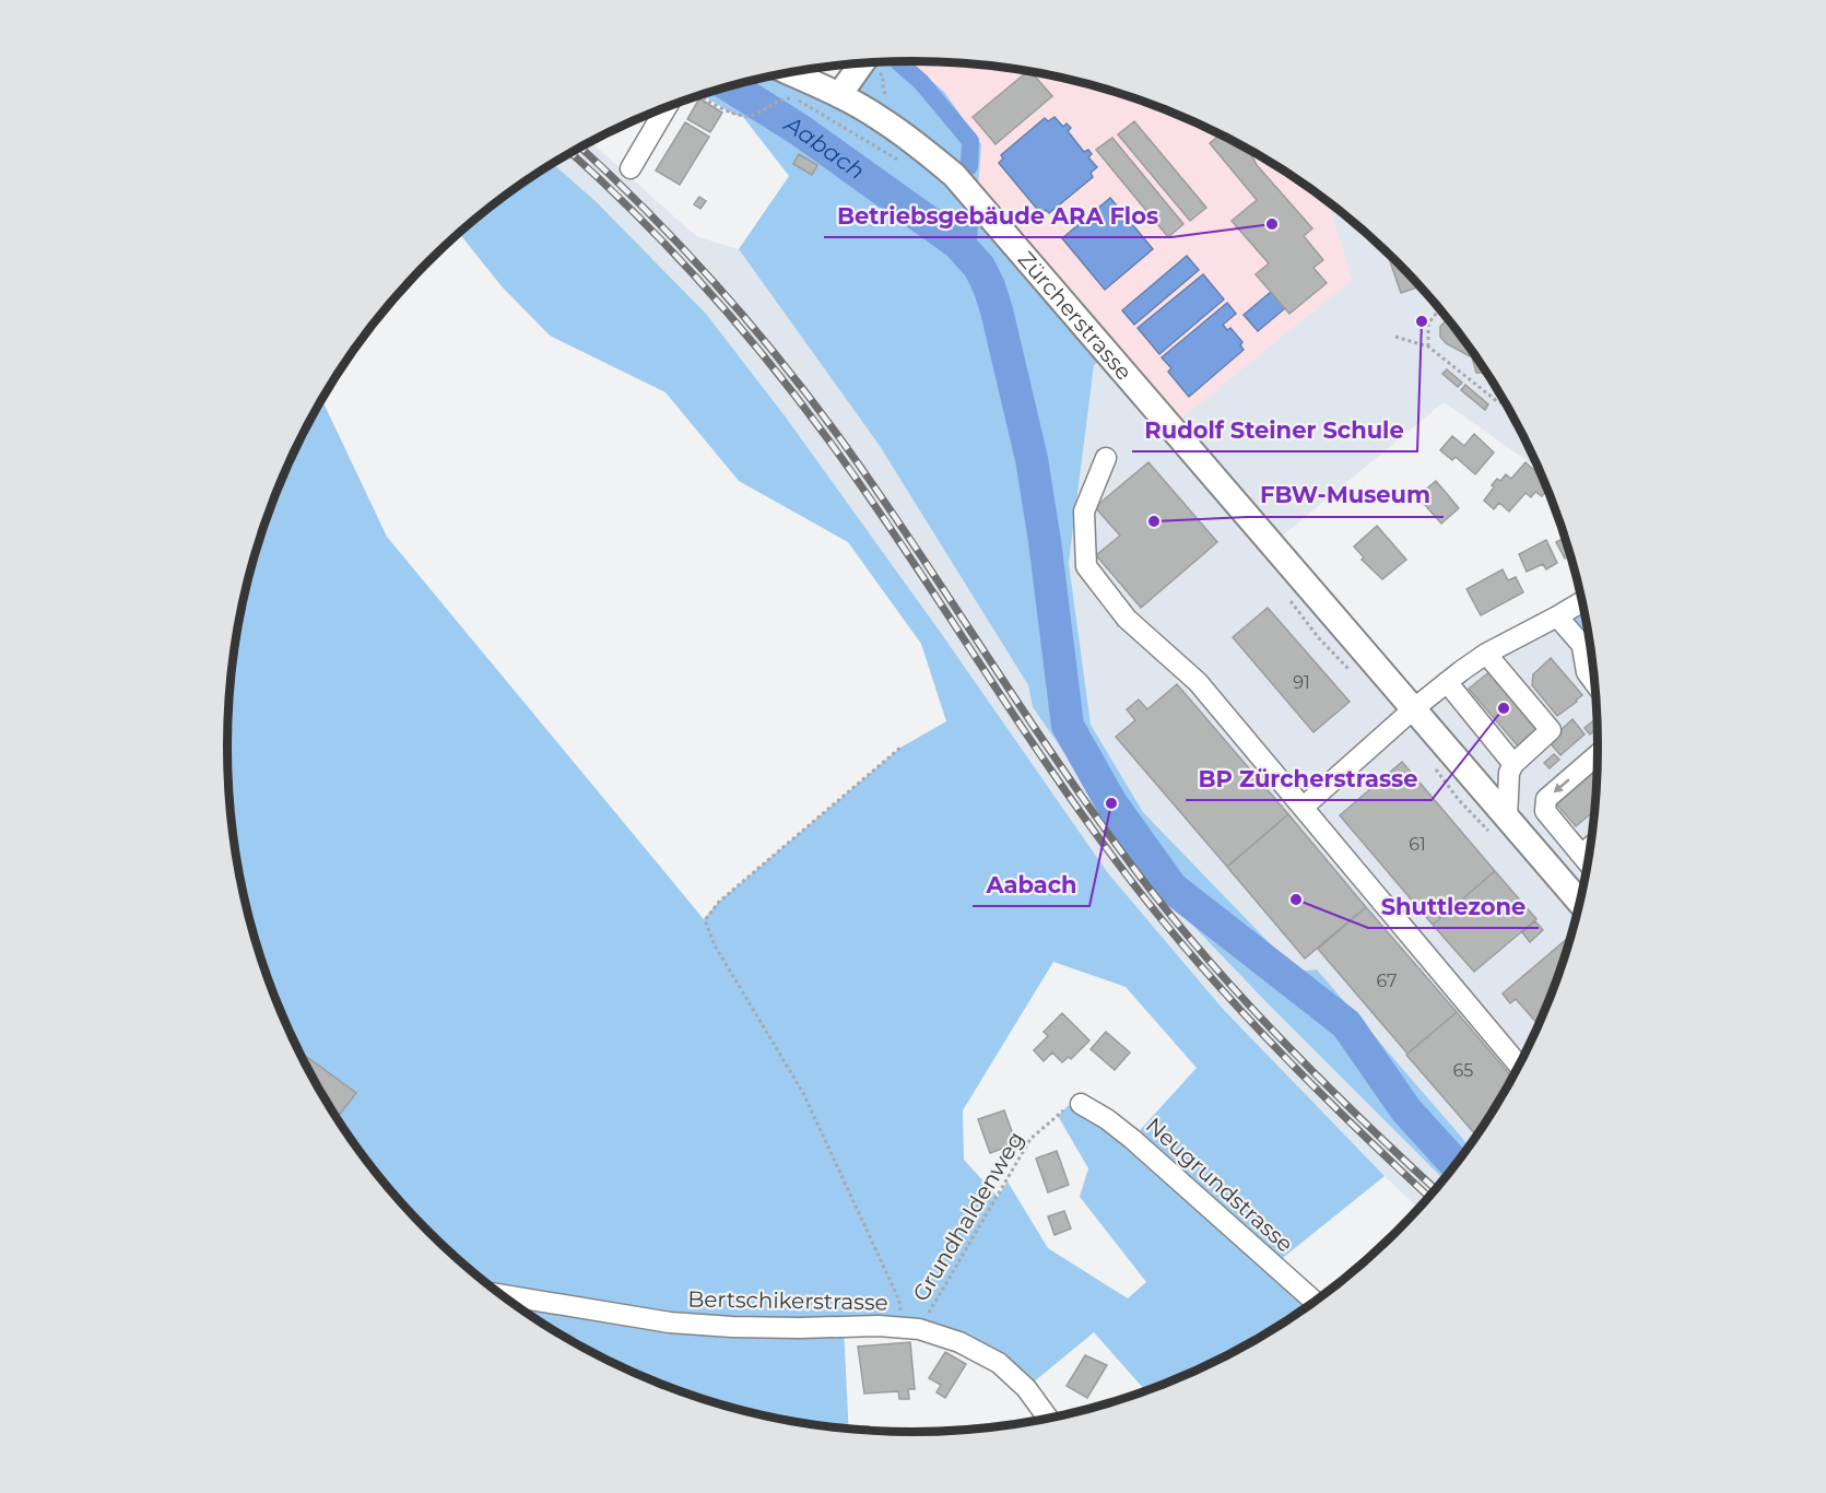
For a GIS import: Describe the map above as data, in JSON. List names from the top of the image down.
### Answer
{
  "streets": {
    "main road": ["Zürcherstrasse"],
    "street": ["Neugrundstrasse", "Bertschikerstrasse"],
    "path": ["Grundhaldenweg"]
  },
  "crossings": [
    ["Neugrundstrasse", "Grundhaldenweg"],
    ["Grundhaldenweg", "Bertschikerstrasse"]
  ],
  "water": ["Aabach"],
  "places": [
    "Betriebsgebäude ARA Flos",
    "Rudolf Steiner Schule",
    "FBW-Museum",
    "BP Zürcherstrasse",
    "Aabach",
    "Shuttlezone"
  ],
  "house_numbers": [
    "91",
    "61",
    "67",
    "65"
  ]
}
